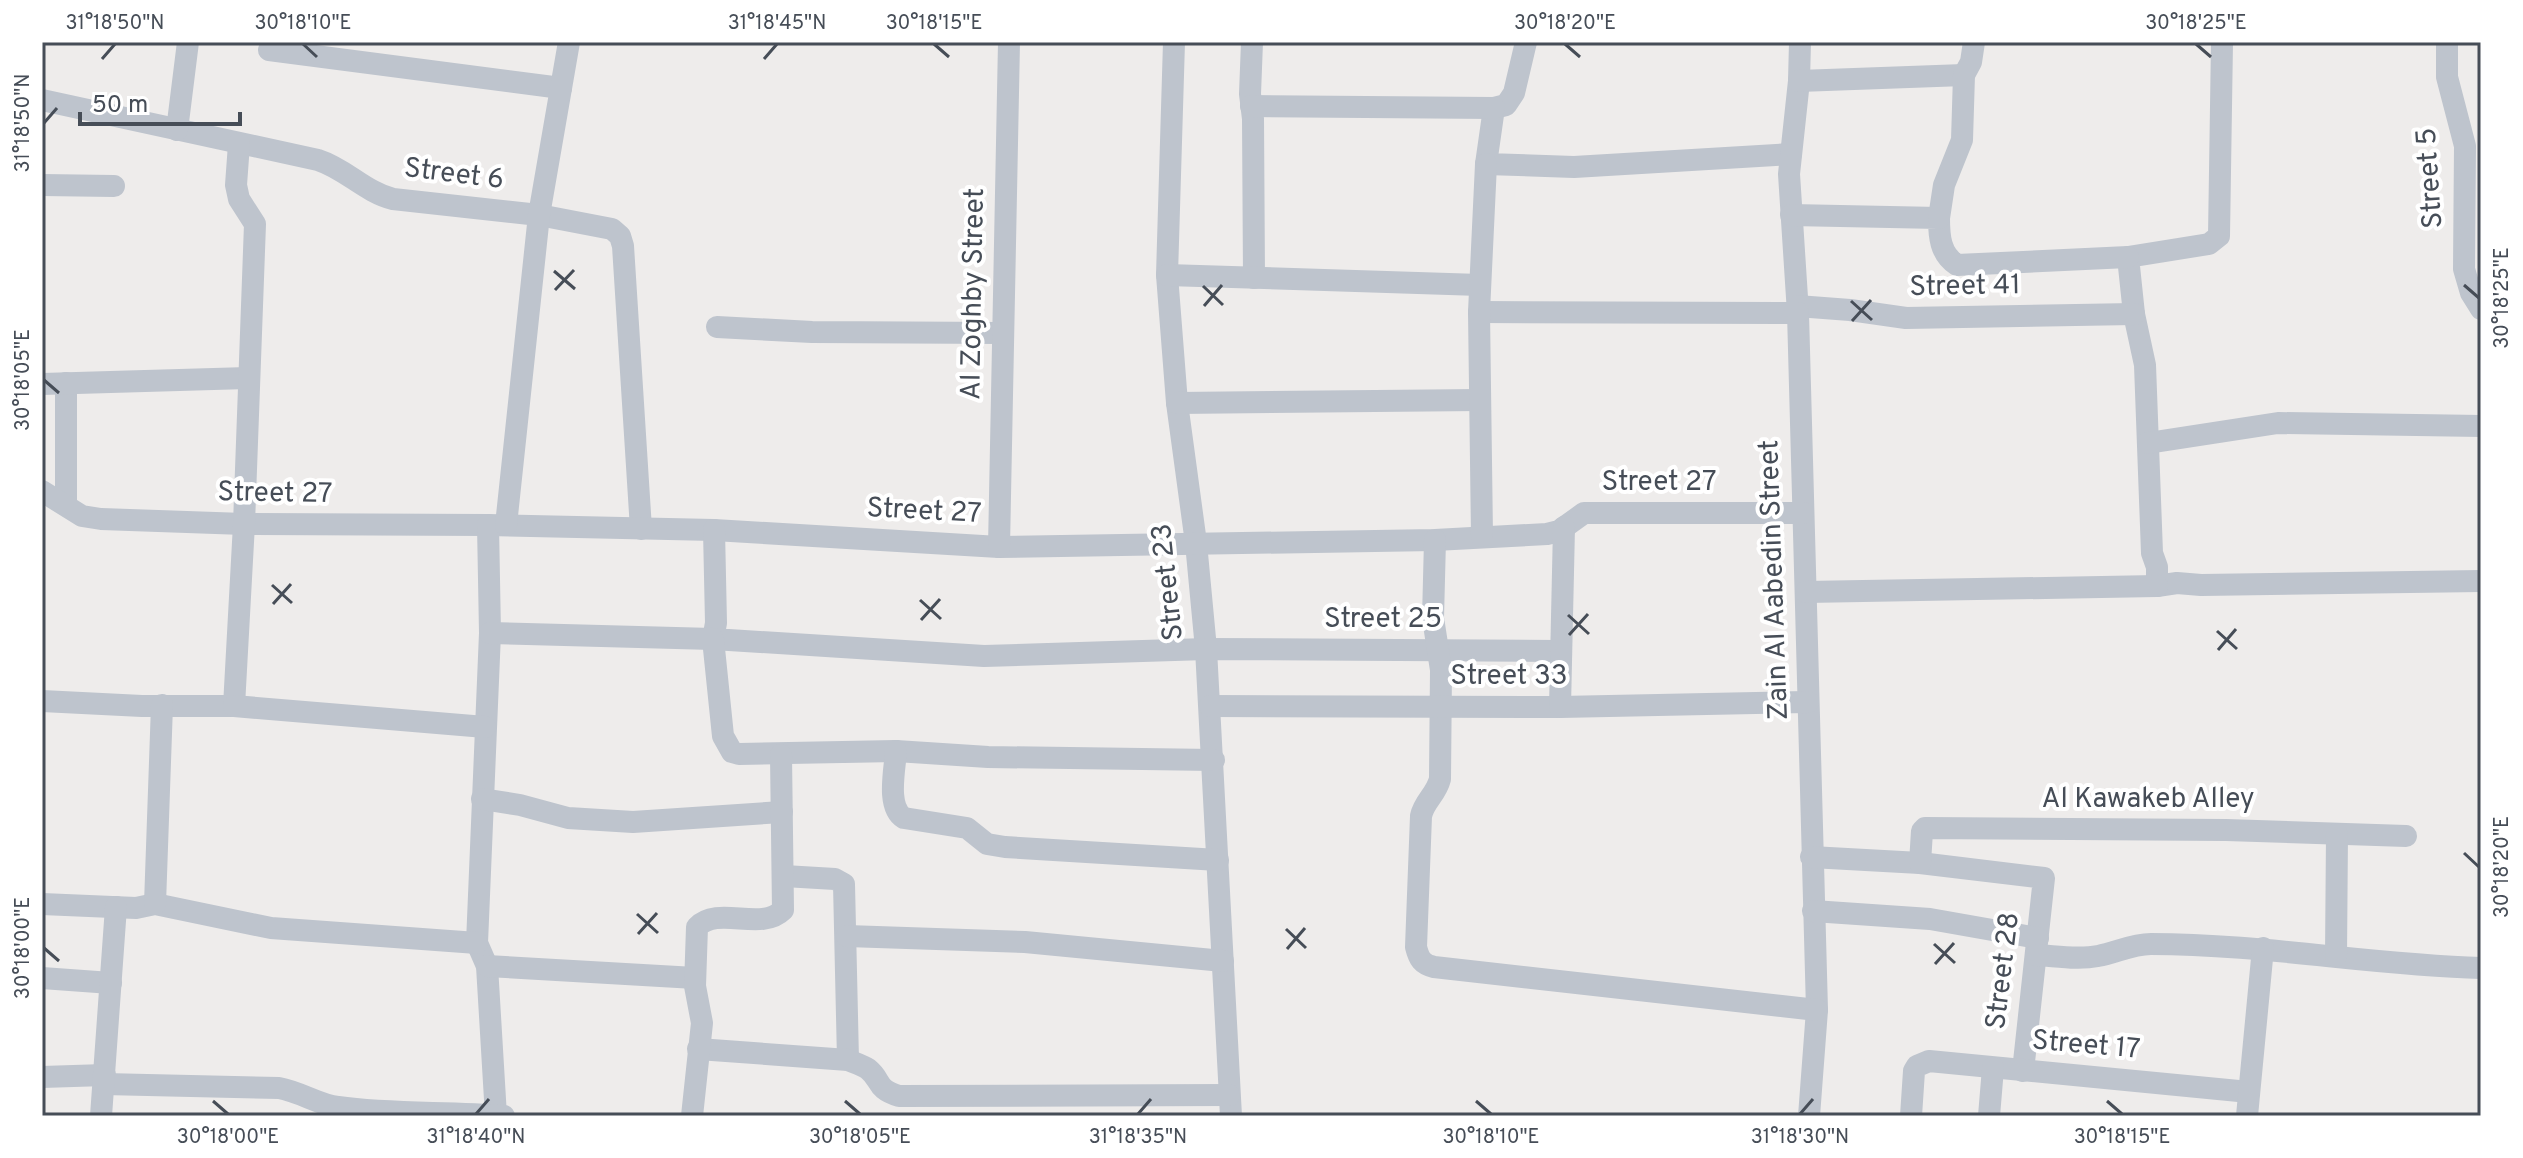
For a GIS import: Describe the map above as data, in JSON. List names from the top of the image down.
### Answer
{
  "streets": {
    "street": [
      "Street 6",
      "Street 5",
      "Street 41",
      "Al Zoghby Street",
      "Street 27",
      "Zain Al Aabedin Street",
      "Street 23",
      "Street 25",
      "Street 33",
      "Al Kawakeb Alley",
      "Street 28",
      "Street 17"
    ]
  },
  "crossings": [
    ["Street 6", "Street 27"],
    ["Street 41", "Zain Al Aabedin Street"],
    ["Al Zoghby Street", "Street 27"],
    ["Street 27", "Zain Al Aabedin Street"],
    ["Street 27", "Street 23"],
    ["Zain Al Aabedin Street", "Street 33"],
    ["Street 23", "Street 25"],
    ["Street 23", "Street 33"],
    ["Al Kawakeb Alley", "Street 28"],
    ["Street 28", "Street 17"]
  ],
  "scale_bar": "50 m",
  "coordinates": [
    "31°18'50\"N",
    "30°18'10\"E",
    "31°18'45\"N",
    "30°18'15\"E",
    "30°18'20\"E",
    "30°18'25\"E",
    "30°18'05\"E",
    "30°18'00\"E",
    "31°18'40\"N",
    "31°18'35\"N",
    "31°18'30\"N"
  ]
}
